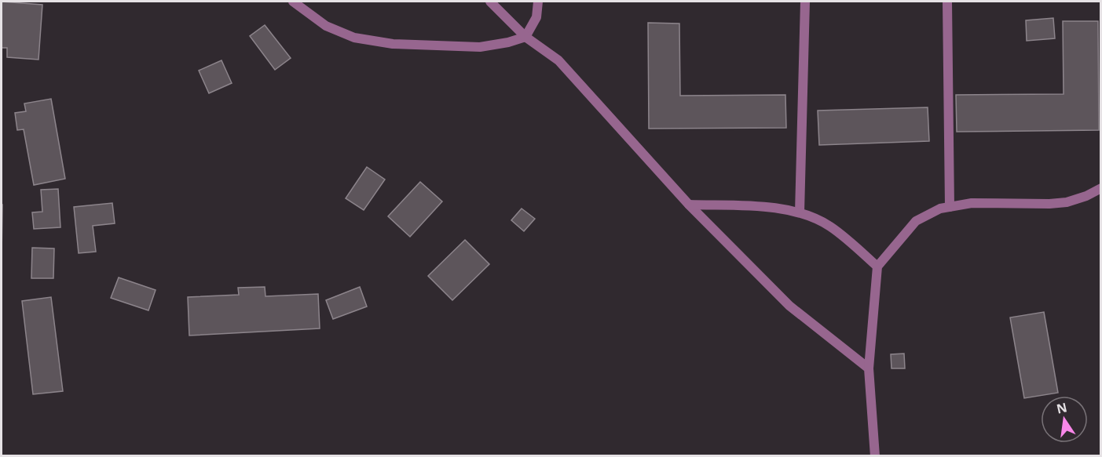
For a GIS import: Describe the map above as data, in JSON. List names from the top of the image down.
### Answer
{
  "north": "top"
}
